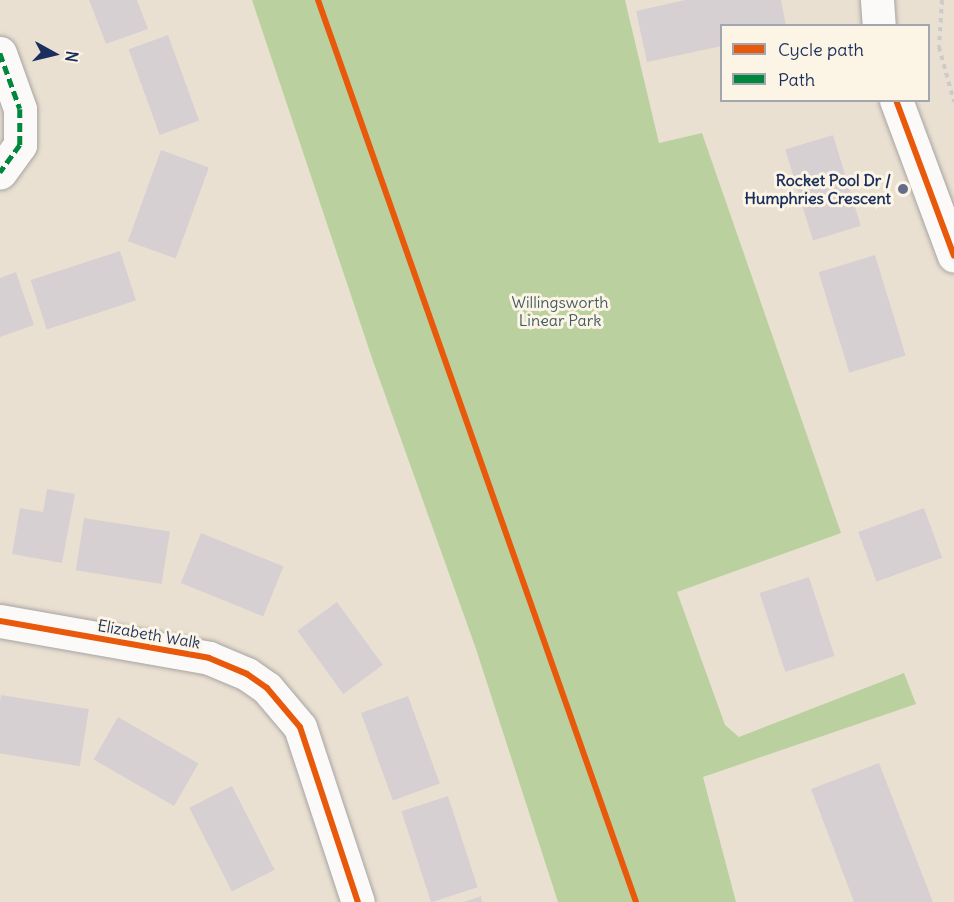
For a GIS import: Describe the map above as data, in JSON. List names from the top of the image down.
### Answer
{
  "streets": {
    "street": ["Elizabeth Walk"]
  },
  "parks": ["Willingsworth Linear Park"],
  "places": ["Rocket Pool Dr / Humphries Crescent"],
  "legend": ["Cycle path", "Path"],
  "north": "right"
}
